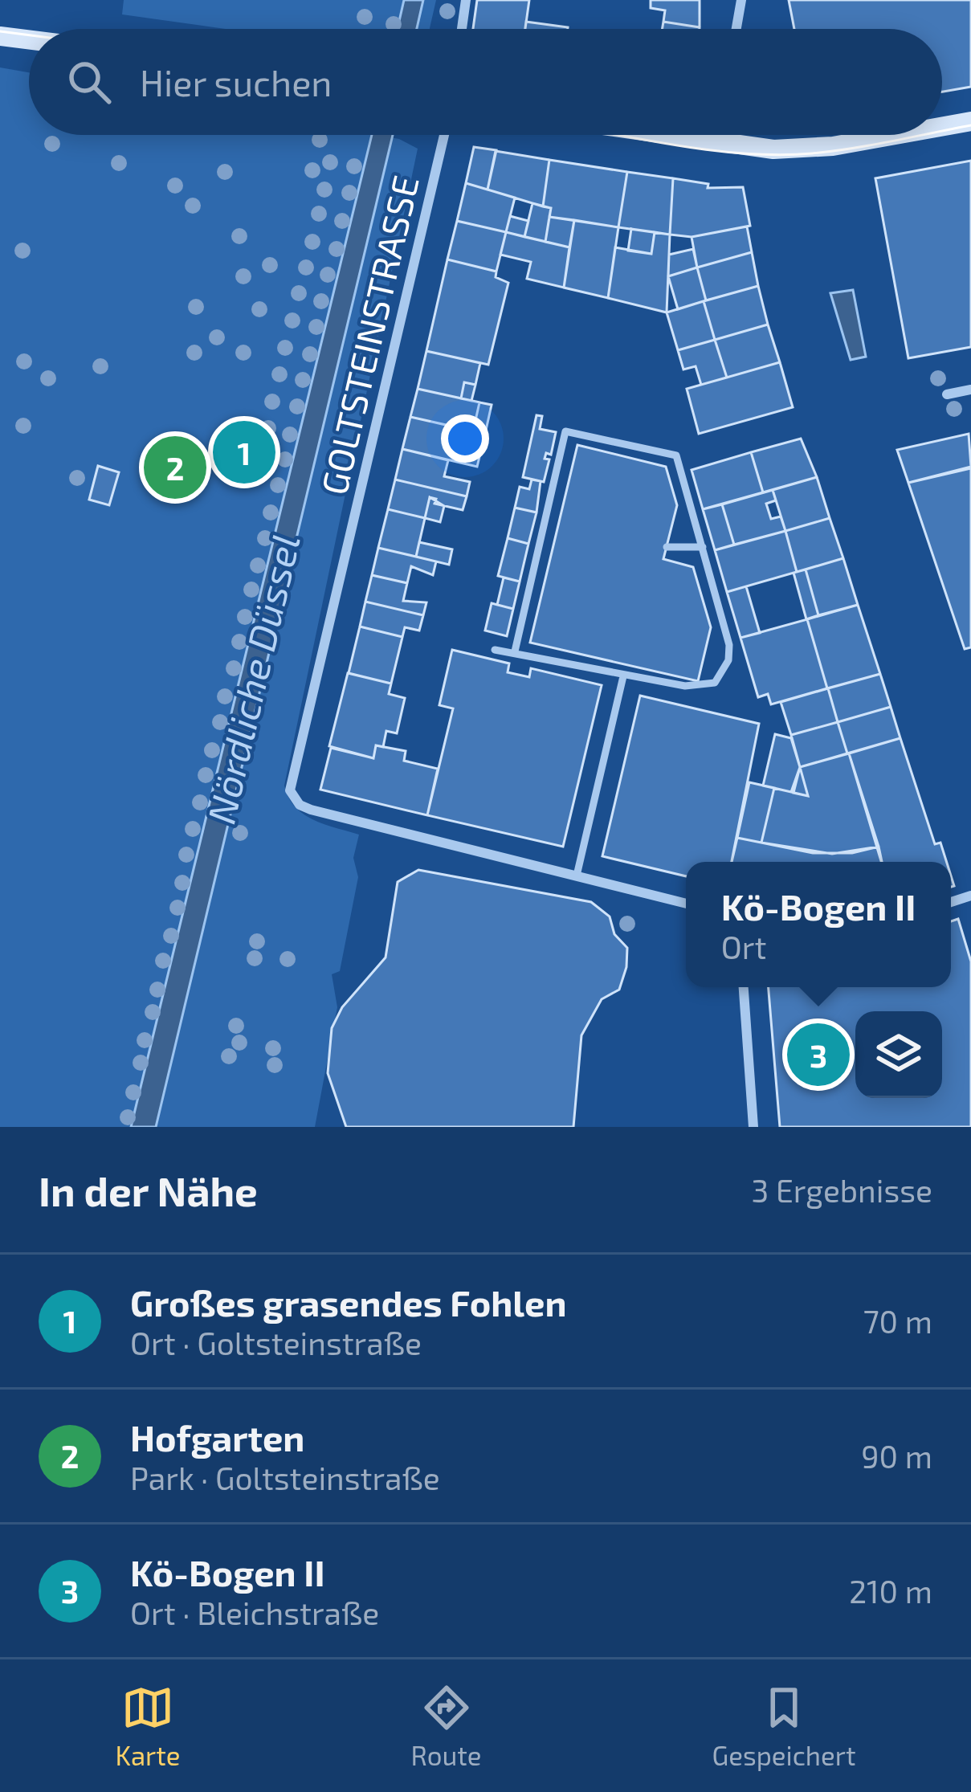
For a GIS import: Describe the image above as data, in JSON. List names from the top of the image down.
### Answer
{
  "streets": {
    "street": ["GOLTSTEINSTRASSE"]
  },
  "water": ["Nördliche Düssel"],
  "page": {
    "search": "Hier suchen",
    "pins": ["1", "2", "3"],
    "popup": ["Kö-Bogen II", "Ort"],
    "heading": ["In der Nähe", "3 Ergebnisse"],
    "list": [
      {
        "mark": "1",
        "name": "Großes grasendes Fohlen",
        "note": "Ort · Goltsteinstraße",
        "value": "70 m"
      },
      {
        "mark": "2",
        "name": "Hofgarten",
        "note": "Park · Goltsteinstraße",
        "value": "90 m"
      },
      {
        "mark": "3",
        "name": "Kö-Bogen II",
        "note": "Ort · Bleichstraße",
        "value": "210 m"
      }
    ],
    "nav": ["Karte", "Route", "Gespeichert"]
  }
}
